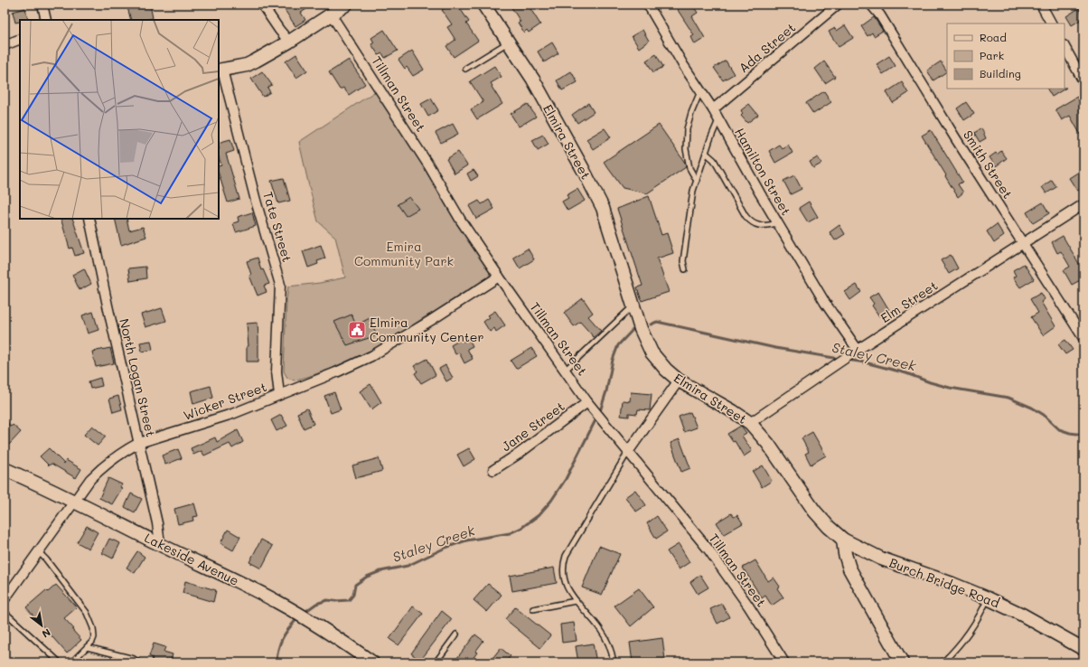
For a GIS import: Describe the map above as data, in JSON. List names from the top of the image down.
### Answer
{
  "streets": {
    "street": [
      "Ada Street",
      "Tillman Street",
      "Elmira Street",
      "Smith Street",
      "Hamilton Street",
      "Tate Street",
      "Elm Street",
      "North Logan Street",
      "Wicker Street",
      "Jane Street",
      "Lakeside Avenue",
      "Burch Bridge Road"
    ]
  },
  "crossings": [
    ["Ada Street", "Hamilton Street"],
    ["Tillman Street", "Wicker Street"],
    ["Tillman Street", "Jane Street"],
    ["Elmira Street", "Elm Street"],
    ["Elmira Street", "Burch Bridge Road"],
    ["Smith Street", "Elm Street"],
    ["Hamilton Street", "Elm Street"],
    ["Tate Street", "Wicker Street"],
    ["North Logan Street", "Wicker Street"],
    ["North Logan Street", "Lakeside Avenue"],
    ["Wicker Street", "Lakeside Avenue"]
  ],
  "water": ["Staley Creek"],
  "parks": ["Emira Community Park"],
  "places": {
    "public building": ["Elmira Community Center"]
  },
  "legend": ["Road", "Park", "Building"],
  "north": "bottom right"
}
